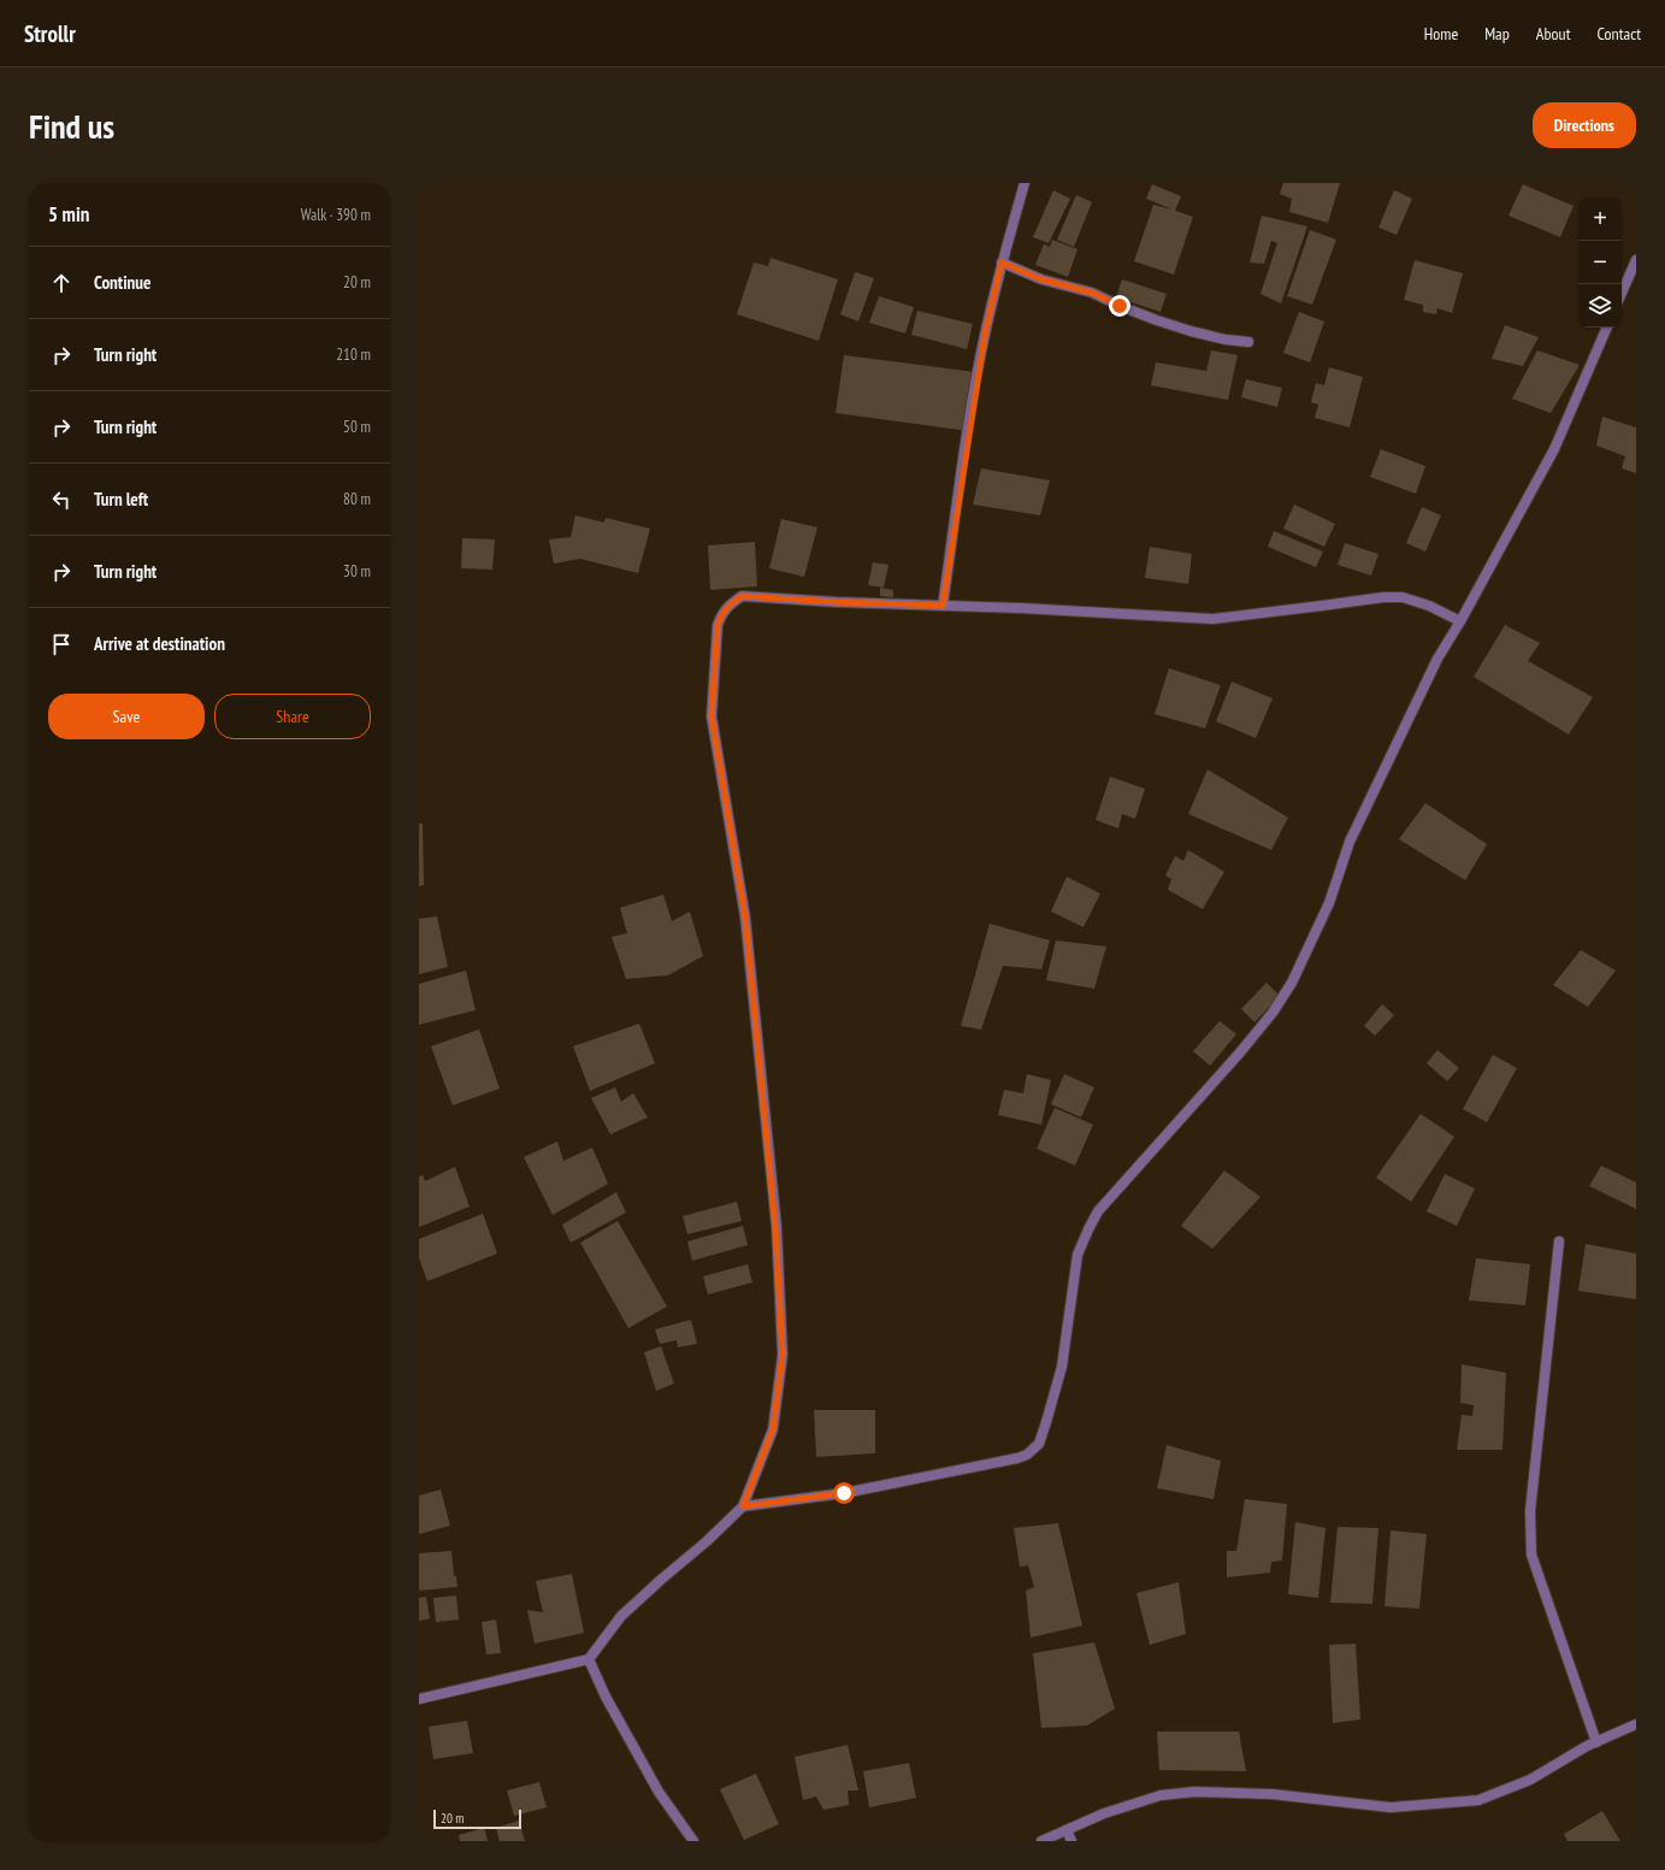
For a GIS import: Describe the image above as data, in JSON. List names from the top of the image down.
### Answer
{
  "scale_bar": "20 m",
  "page": {
    "header": "Strollr",
    "nav": [
      "Home",
      "Map",
      "About",
      "Contact"
    ],
    "buttons": [
      "Directions",
      ["Save", "Share"]
    ],
    "title": "Find us",
    "heading": ["5 min", "Walk · 390 m"],
    "map_buttons": ["+", "−"],
    "list": [
      ["Continue", "20 m"],
      ["Turn right", "210 m"],
      ["Turn right", "50 m"],
      ["Turn left", "80 m"],
      ["Turn right", "30 m"],
      "Arrive at destination"
    ],
    "scale": "20 m"
  }
}
